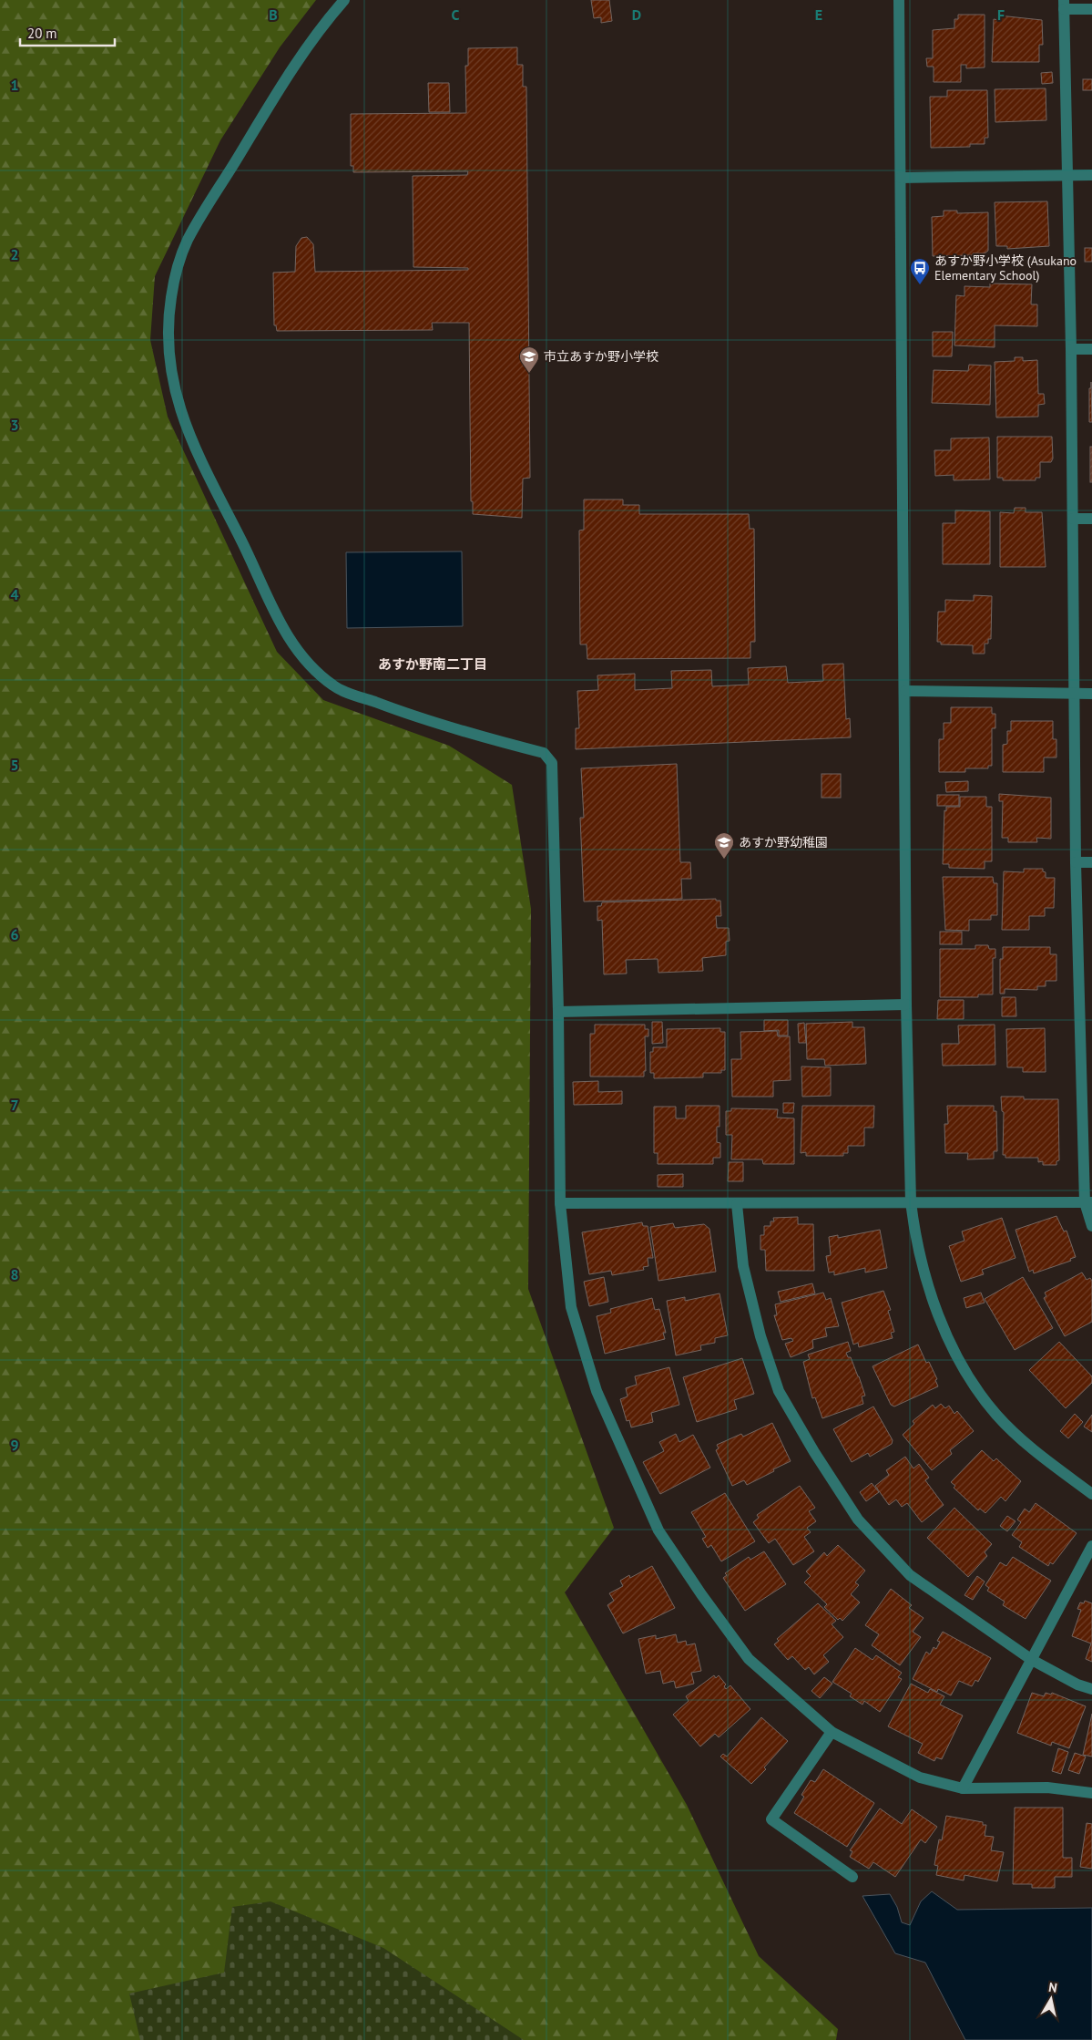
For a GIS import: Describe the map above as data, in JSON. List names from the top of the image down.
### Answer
{
  "districts": ["あすか野南二丁目"],
  "places": {
    "bus stop": ["あすか野小学校 (Asukano Elementary School)"],
    "school or university": ["市立あすか野小学校", "あすか野幼稚園"]
  },
  "scale_bar": "20 m",
  "north": "top",
  "grid": {
    "columns": [
      "B",
      "C",
      "D",
      "E",
      "F"
    ],
    "rows": [
      "1",
      "2",
      "3",
      "4",
      "5",
      "6",
      "7",
      "8",
      "9"
    ]
  }
}
